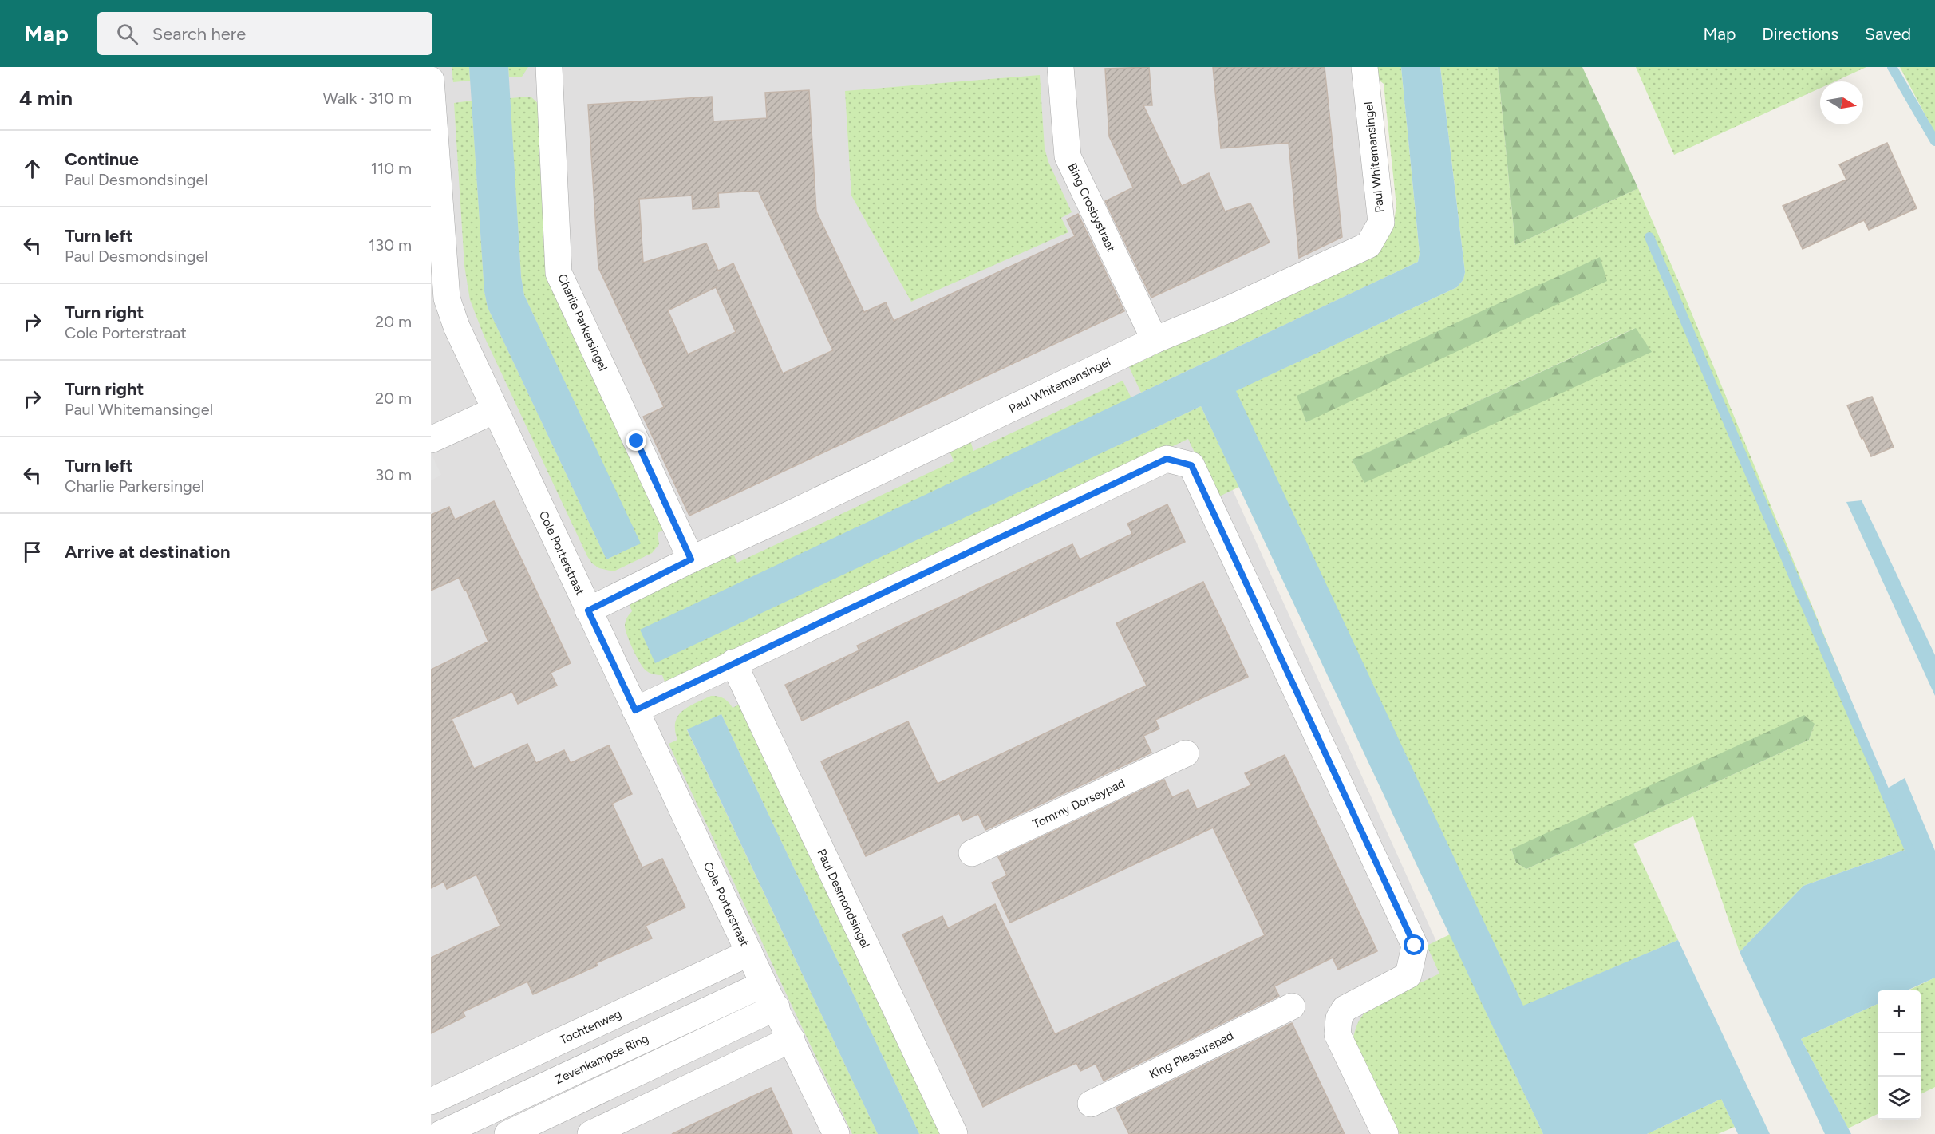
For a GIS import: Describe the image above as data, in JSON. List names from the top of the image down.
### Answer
{
  "streets": {
    "street": [
      "Paul Whitemansingel",
      "Bing Crosbystraat",
      "Charlie Parkersingel",
      "Cole Porterstraat",
      "Tommy Dorseypad",
      "Paul Desmondsingel",
      "Tochtenweg",
      "King Pleasurepad",
      "Zevenkampse Ring"
    ]
  },
  "crossings": [
    ["Paul Whitemansingel", "Bing Crosbystraat"],
    ["Paul Whitemansingel", "Charlie Parkersingel"],
    ["Paul Whitemansingel", "Cole Porterstraat"],
    ["Cole Porterstraat", "Tochtenweg"],
    ["Cole Porterstraat", "Zevenkampse Ring"]
  ],
  "north": "right",
  "page": {
    "header": "Map",
    "search": "Search here",
    "nav": ["Map", "Directions", "Saved"],
    "heading": ["4 min", "Walk · 310 m"],
    "list": [
      ["Continue", "Paul Desmondsingel", "110 m"],
      ["Turn left", "Paul Desmondsingel", "130 m"],
      ["Turn right", "Cole Porterstraat", "20 m"],
      ["Turn right", "Paul Whitemansingel", "20 m"],
      ["Turn left", "Charlie Parkersingel", "30 m"],
      "Arrive at destination"
    ],
    "map_buttons": ["+", "−"]
  }
}
